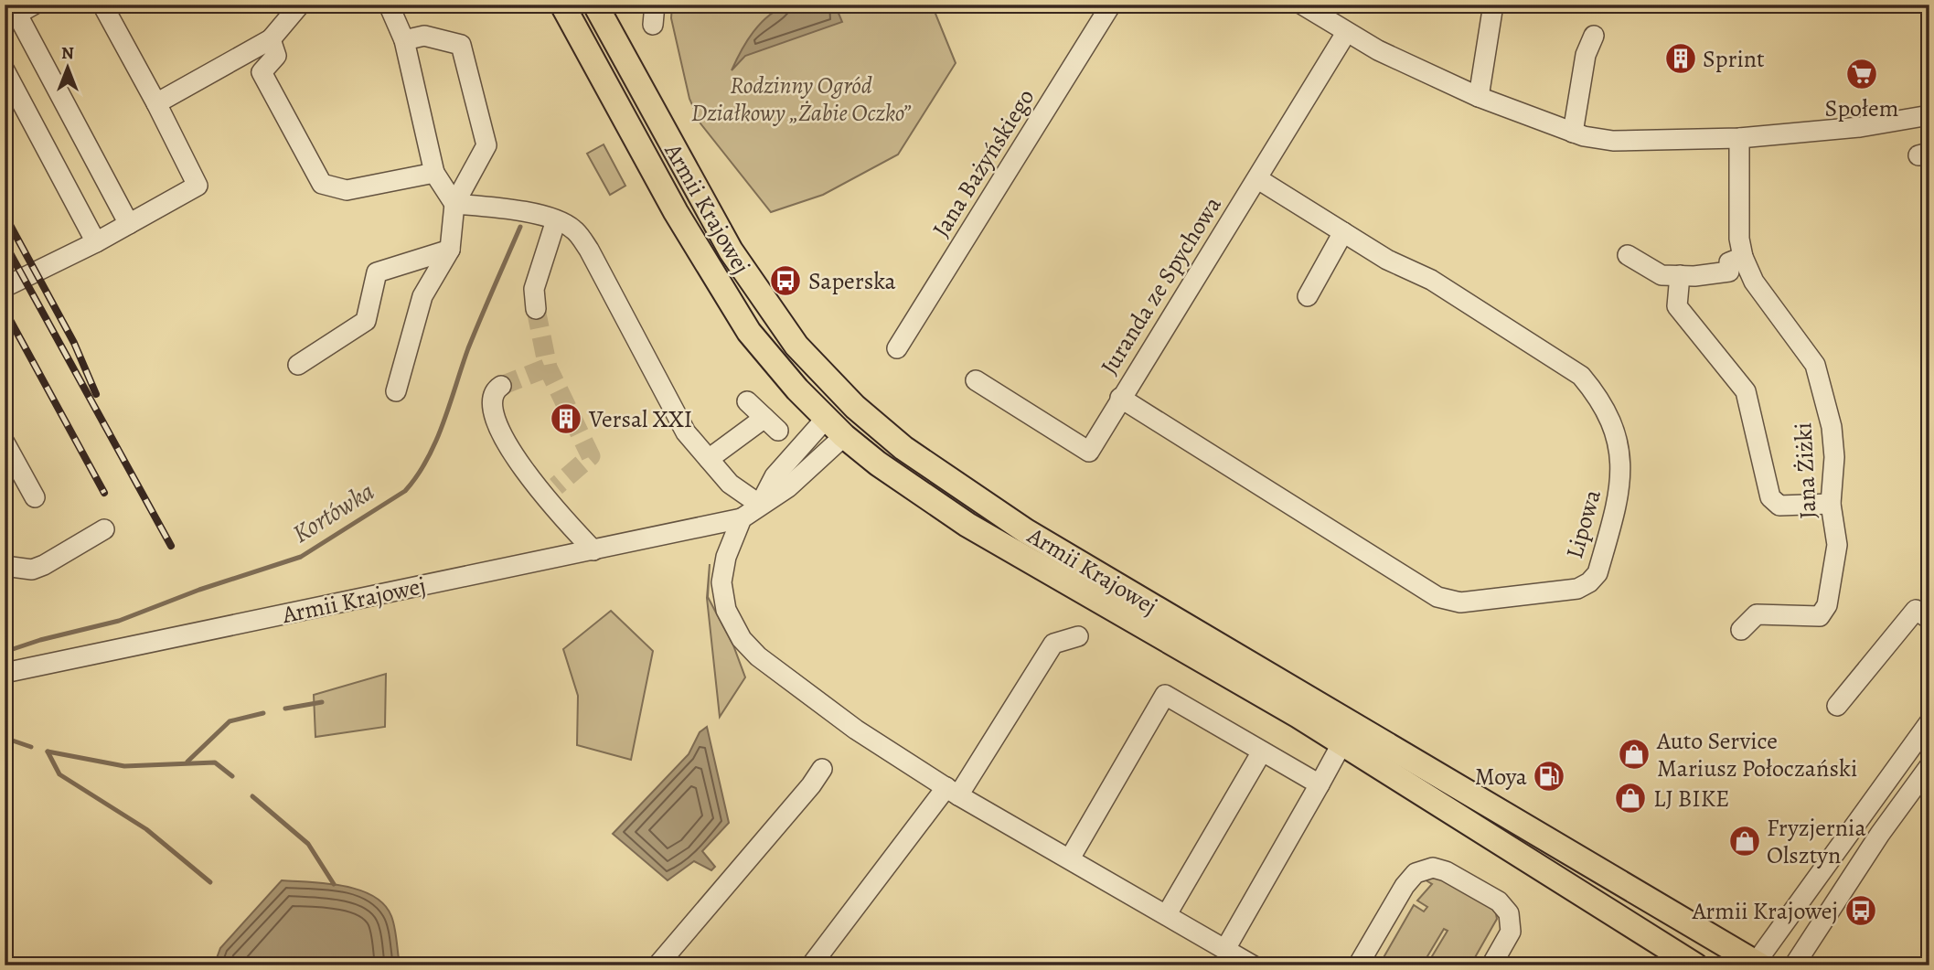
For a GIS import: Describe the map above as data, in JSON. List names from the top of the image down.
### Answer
{
  "streets": {
    "main road": ["Armii Krajowej"],
    "street": [
      "Jana Bażyńskiego",
      "Juranda ze Spychowa",
      "Jana Żiżki",
      "Lipowa"
    ]
  },
  "crossings": [
    ["Juranda ze Spychowa", "Lipowa"]
  ],
  "water": ["Kortówka"],
  "parks": ["Rodzinny Ogród Działkowy „Żabie Oczko”"],
  "places": {
    "building": ["Sprint", "Versal XXI"],
    "supermarket": ["Społem"],
    "bus stop": ["Saperska", "Armii Krajowej"],
    "shop": ["Auto Service Mariusz Połoczański", "LJ BIKE", "Fryzjernia Olsztyn"],
    "fuel station": ["Moya"]
  },
  "north": "top"
}
